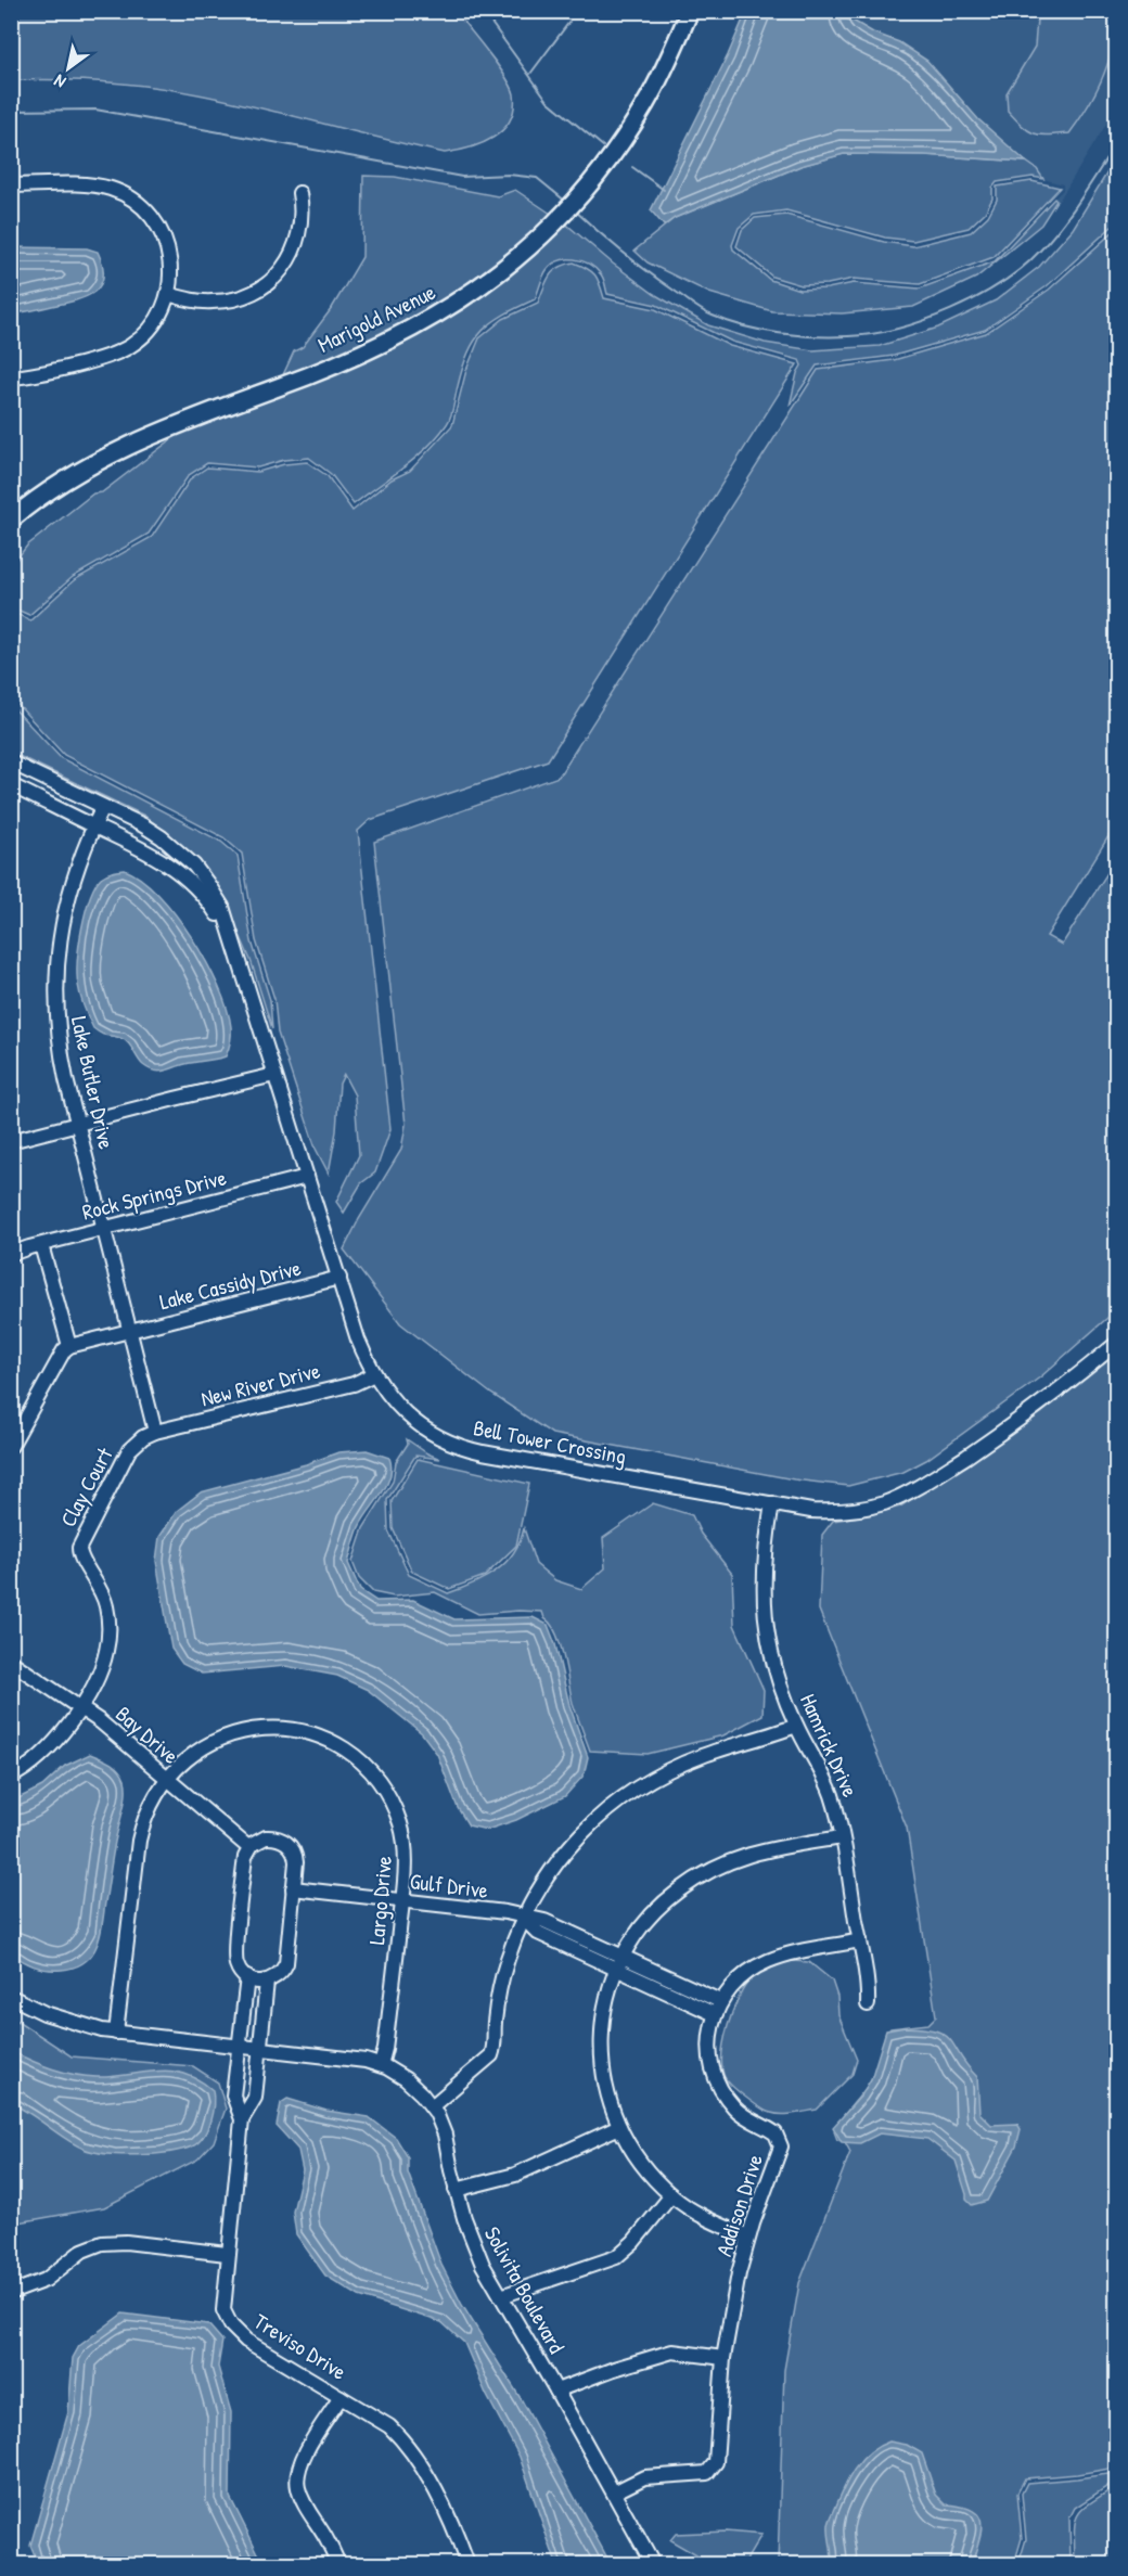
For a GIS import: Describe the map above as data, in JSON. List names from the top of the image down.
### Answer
{
  "streets": {
    "main road": ["Marigold Avenue"],
    "street": [
      "Lake Butler Drive",
      "Rock Springs Drive",
      "Lake Cassidy Drive",
      "New River Drive",
      "Bell Tower Crossing",
      "Clay Court",
      "Bay Drive",
      "Hamrick Drive",
      "Gulf Drive",
      "Largo Drive",
      "Addison Drive",
      "Solivita Boulevard",
      "Treviso Drive"
    ]
  },
  "crossings": [
    ["Lake Butler Drive", "Rock Springs Drive"],
    ["Lake Butler Drive", "Lake Cassidy Drive"],
    ["Lake Butler Drive", "Bell Tower Crossing"],
    ["Rock Springs Drive", "Bell Tower Crossing"],
    ["Lake Cassidy Drive", "Bell Tower Crossing"],
    ["New River Drive", "Bell Tower Crossing"],
    ["New River Drive", "Clay Court"],
    ["Bell Tower Crossing", "Hamrick Drive"],
    ["Clay Court", "Bay Drive"],
    ["Bay Drive", "Largo Drive"],
    ["Gulf Drive", "Largo Drive"],
    ["Gulf Drive", "Addison Drive"],
    ["Largo Drive", "Solivita Boulevard"],
    ["Addison Drive", "Solivita Boulevard"],
    ["Solivita Boulevard", "Treviso Drive"]
  ],
  "north": "bottom left"
}
